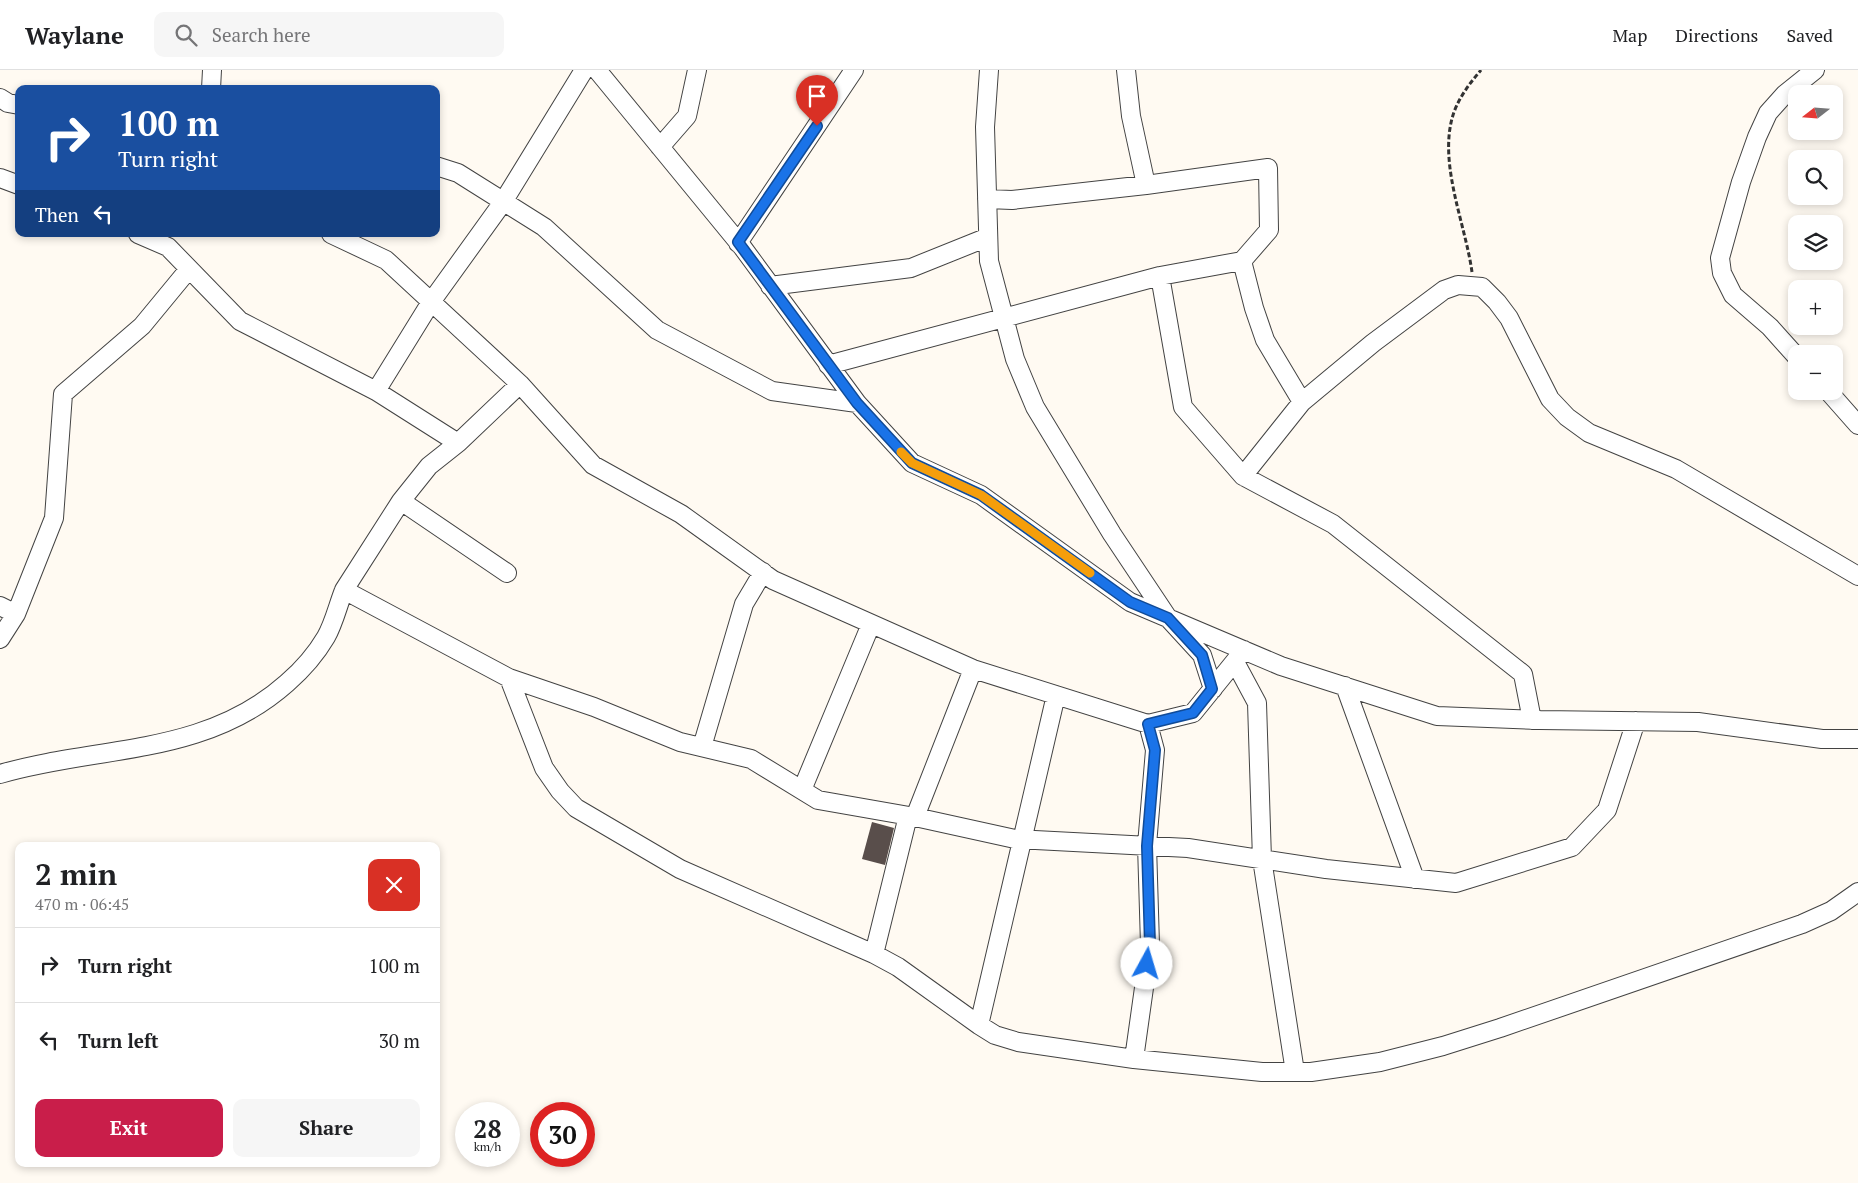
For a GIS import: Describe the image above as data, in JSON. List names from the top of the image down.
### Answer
{
  "north": "left",
  "page": {
    "header": "Waylane",
    "search": "Search here",
    "nav": ["Map", "Directions", "Saved"],
    "map_buttons": ["+", "−"],
    "turn": ["100 m", "Turn right"],
    "then": "Then",
    "heading": ["2 min", "470 m · 06:45"],
    "list": [
      {
        "name": "Turn right",
        "value": "100 m"
      },
      {
        "name": "Turn left",
        "value": "30 m"
      }
    ],
    "buttons": ["Exit", "Share"],
    "speed": "28 km/h",
    "limit": "30"
  }
}
